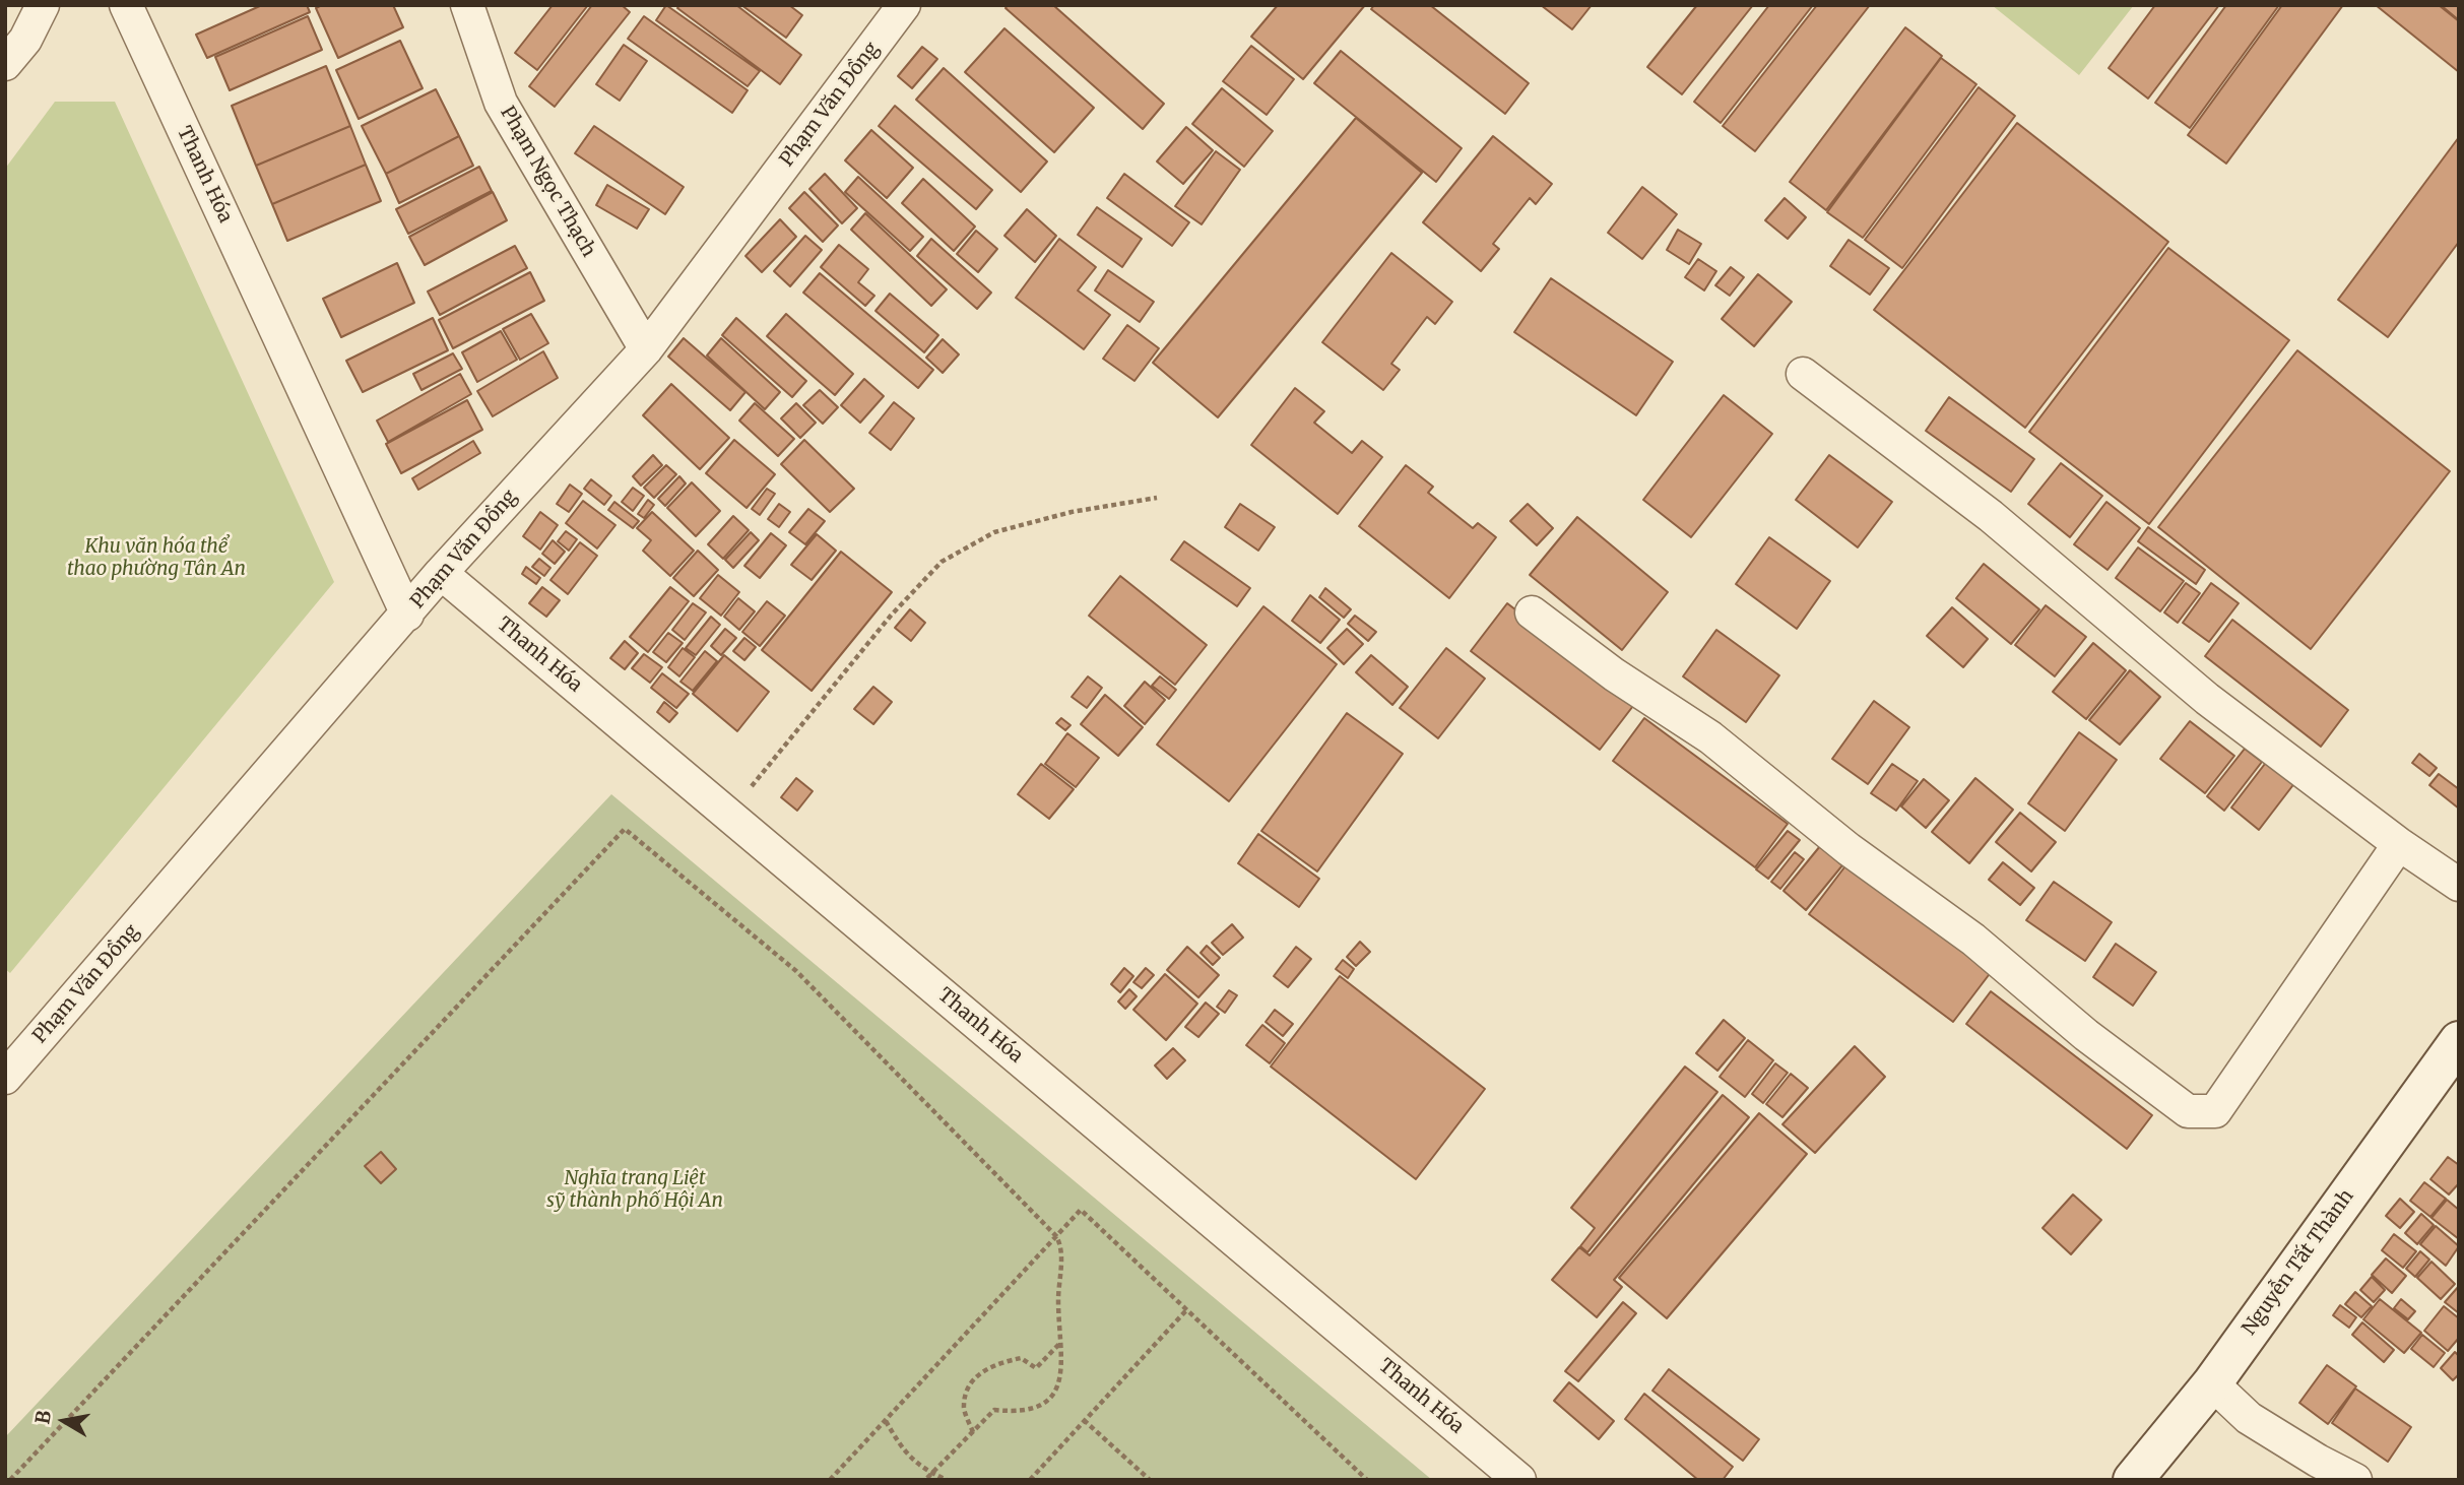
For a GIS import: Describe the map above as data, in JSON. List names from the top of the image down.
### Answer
{
  "streets": {
    "main road": ["Nguyễn Tất Thành"],
    "street": ["Phạm Văn Đồng", "Thanh Hóa", "Phạm Ngọc Thạch"]
  },
  "crossings": [
    ["Phạm Văn Đồng", "Thanh Hóa"],
    ["Phạm Văn Đồng", "Phạm Ngọc Thạch"]
  ],
  "parks": ["Khu văn hóa thể thao phường Tân An", "Nghĩa trang Liệt sỹ thành phố Hội An"],
  "north": "left"
}
